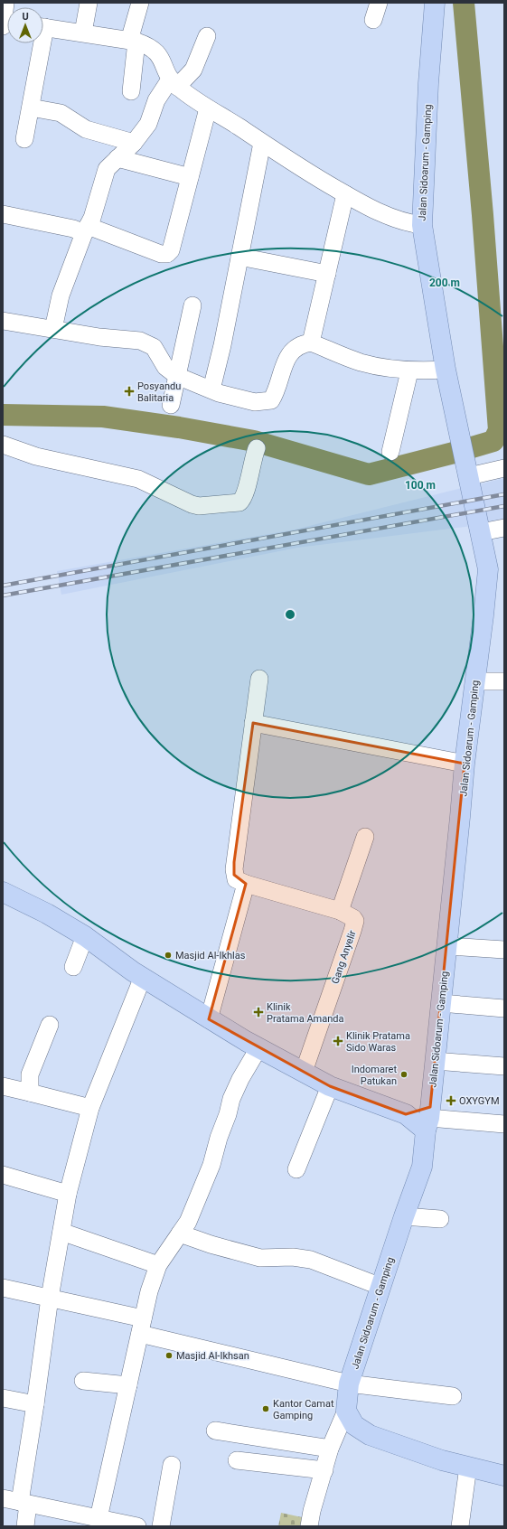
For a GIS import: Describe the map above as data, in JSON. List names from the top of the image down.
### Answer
{
  "streets": {
    "main road": ["Jalan Sidoarum - Gamping"],
    "street": ["Gang Anyelir"]
  },
  "places": {
    "health": [
      "Posyandu Balitaria",
      "Klinik Pratama Amanda",
      "Klinik Pratama Sido Waras",
      "OXYGYM"
    ],
    "other": [
      "Masjid Al-Ikhlas",
      "Indomaret Patukan",
      "Masjid Al-Ikhsan",
      "Kantor Camat Gamping"
    ]
  },
  "north": "top",
  "rings": ["200 m", "100 m"]
}
